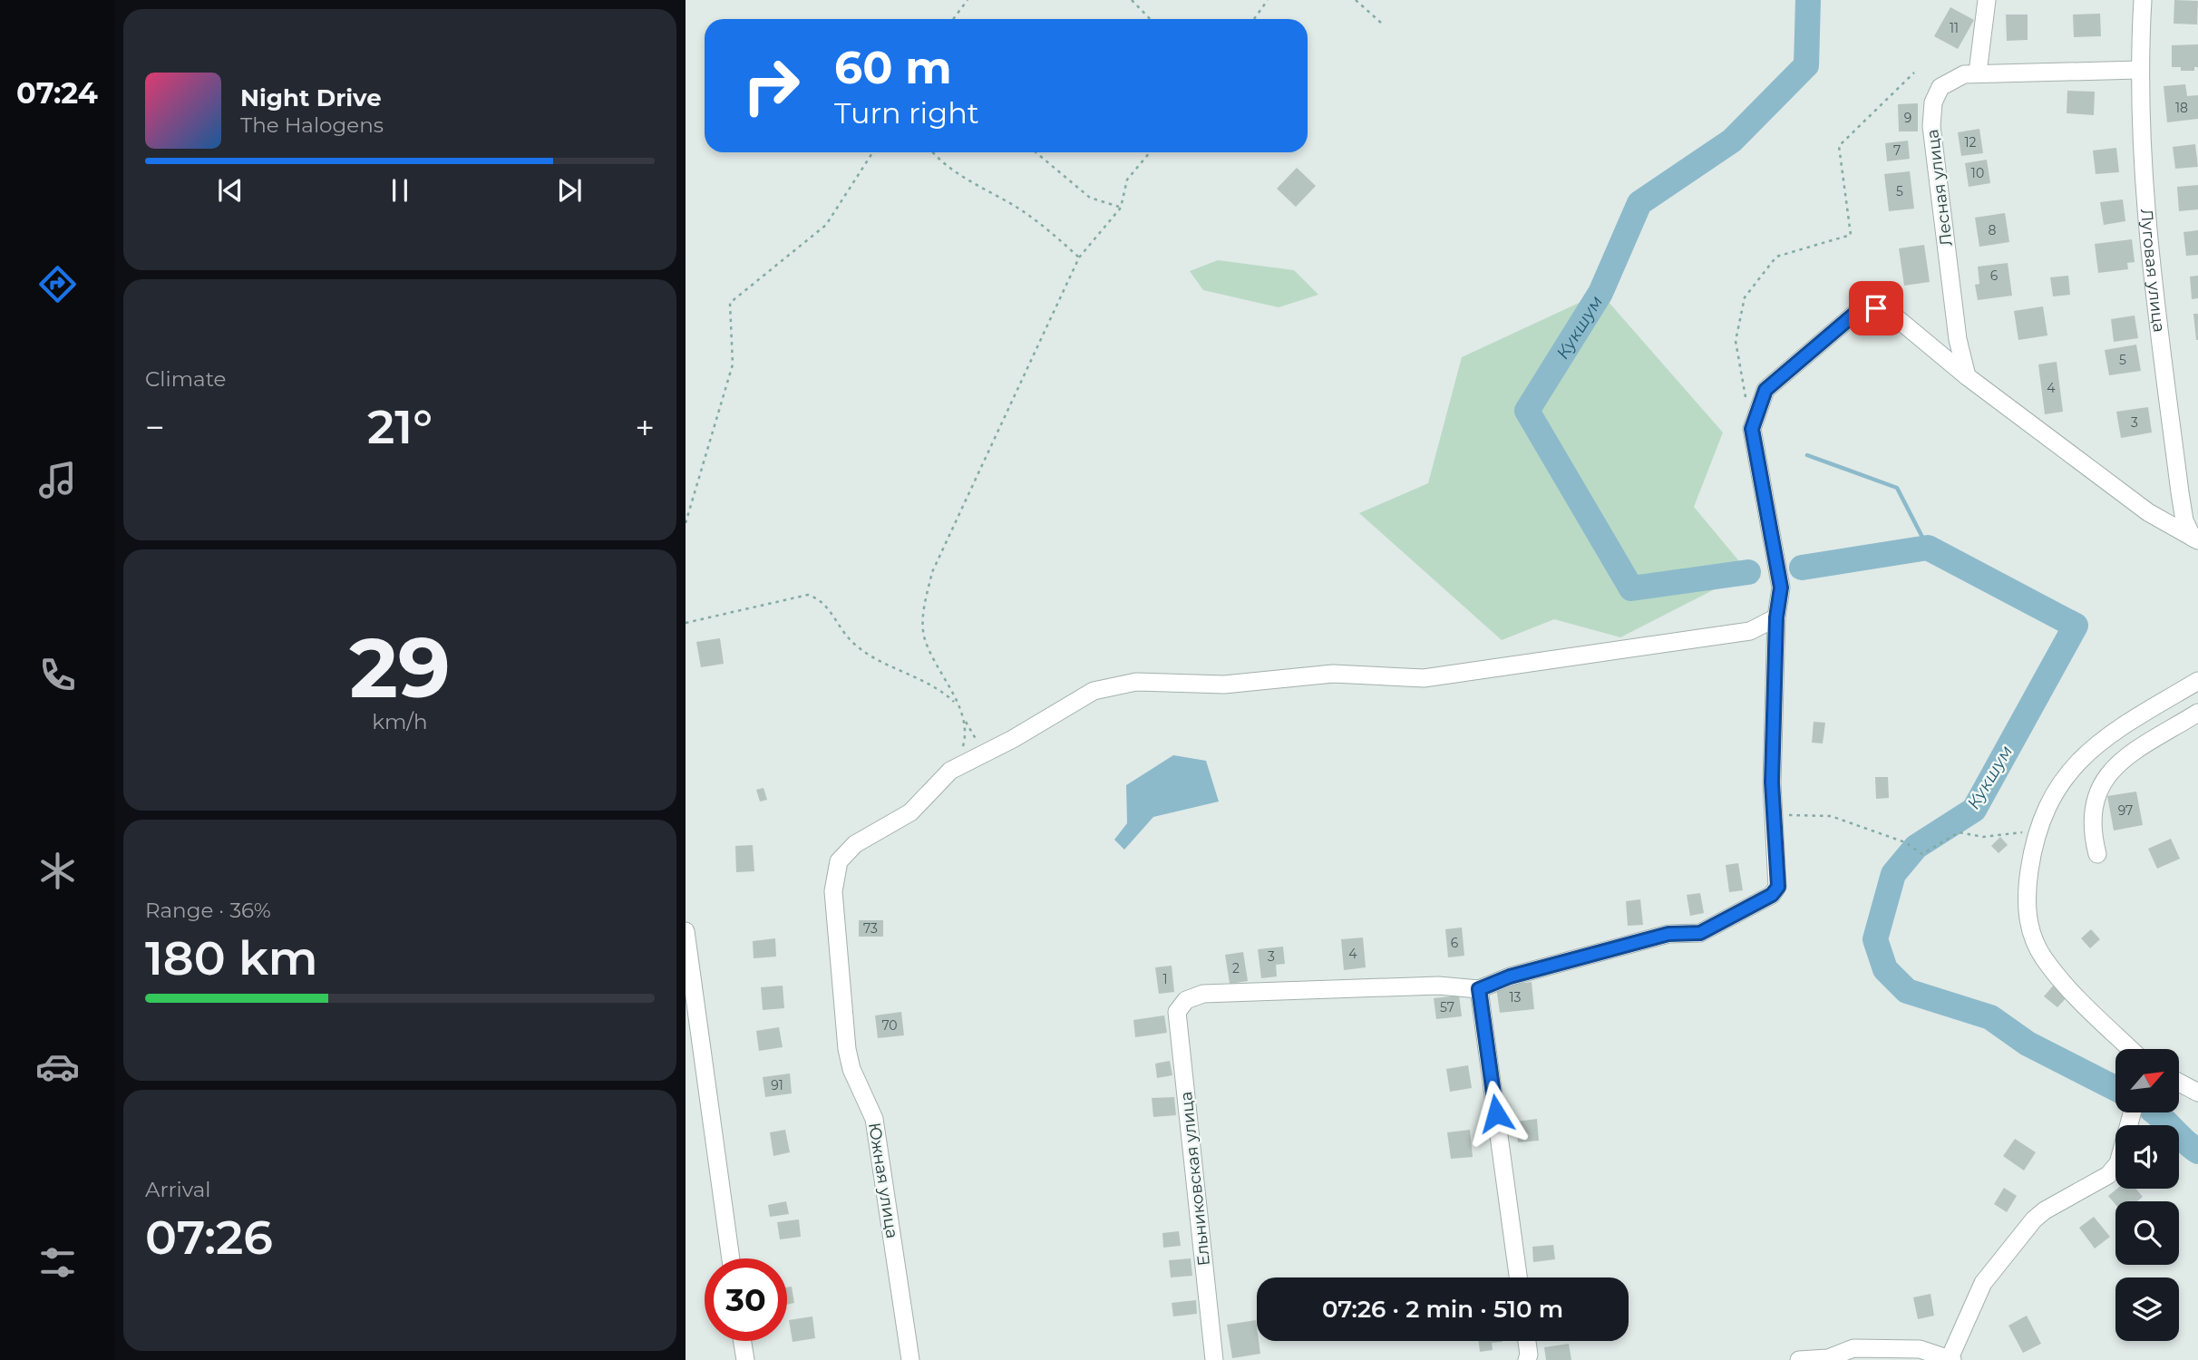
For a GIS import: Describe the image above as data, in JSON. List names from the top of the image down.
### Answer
{
  "streets": {
    "street": [
      "Лесная улица",
      "Луговая улица",
      "Ельниковская улица",
      "Южная улица"
    ]
  },
  "crossings": [
    ["Лесная улица", "Луговая улица"]
  ],
  "water": ["Кукшум"],
  "house_numbers": [
    "11",
    "18",
    "9",
    "12",
    "7",
    "10",
    "5",
    "8",
    "6",
    "5",
    "4",
    "3",
    "97",
    "73",
    "6",
    "4",
    "3",
    "2",
    "1",
    "13",
    "57",
    "70",
    "91"
  ],
  "north": "top right",
  "page": {
    "tabs": "07:24",
    "turn": ["60 m", "Turn right"],
    "song": ["Night Drive", "The Halogens"],
    "tile": [
      "Climate",
      ["29", "km/h"],
      ["Range · 36%", "180 km"],
      ["Arrival", "07:26"]
    ],
    "heat": ["−", "21°", "+"],
    "limit": "30",
    "trip": "07:26 · 2 min · 510 m"
  }
}
